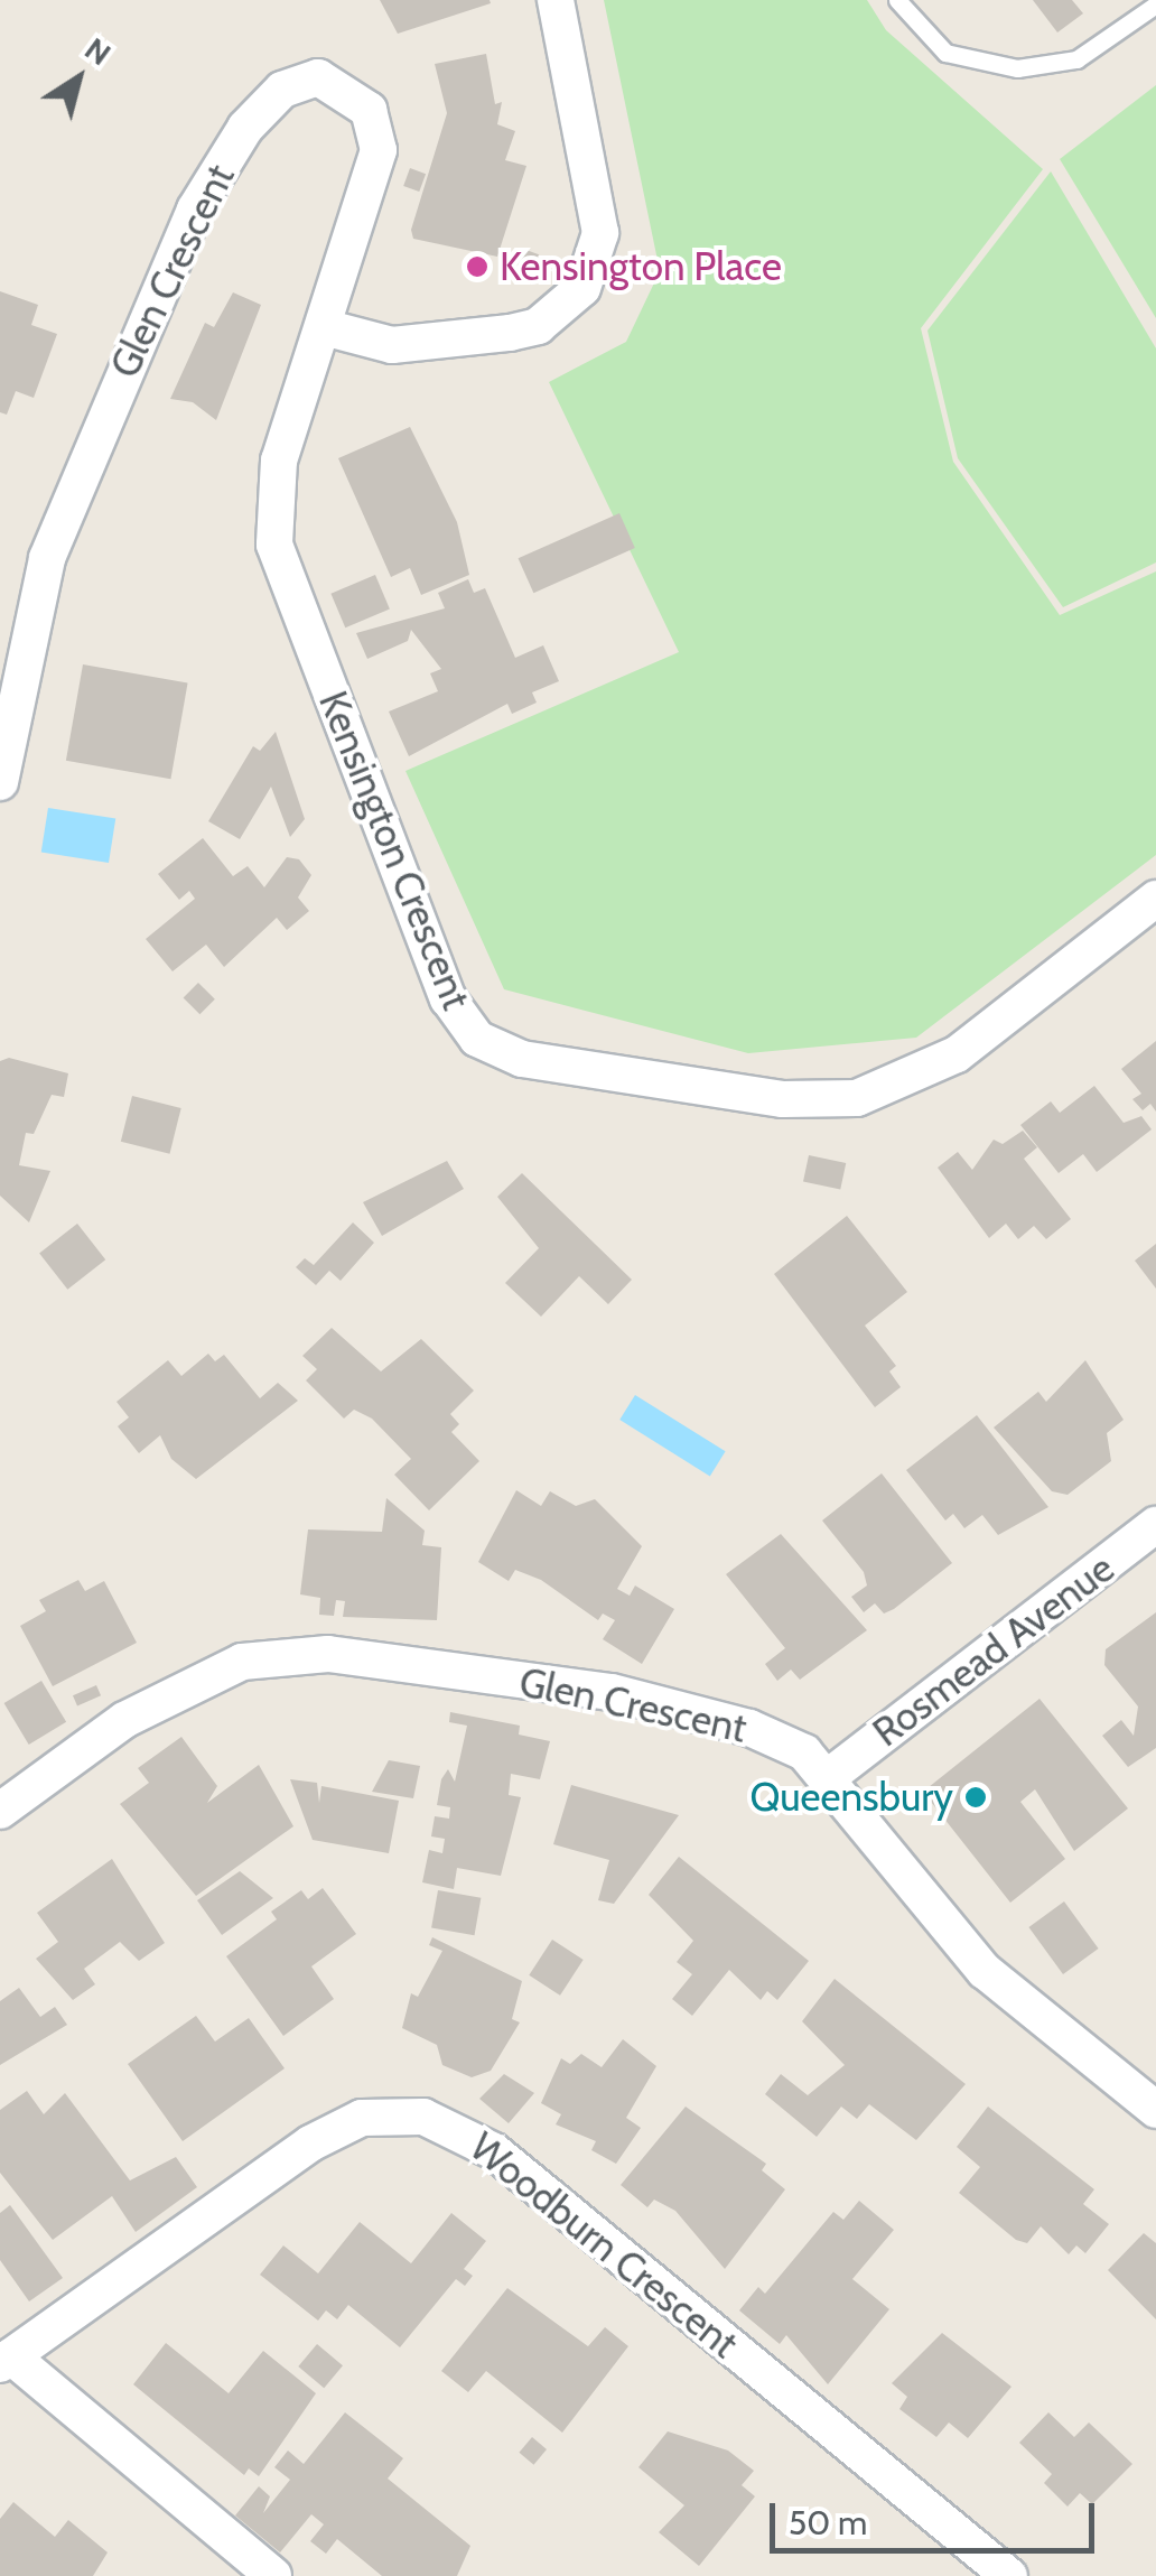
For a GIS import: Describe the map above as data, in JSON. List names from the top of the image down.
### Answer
{
  "streets": {
    "street": [
      "Glen Crescent",
      "Kensington Crescent",
      "Rosmead Avenue",
      "Woodburn Crescent"
    ]
  },
  "crossings": [
    ["Glen Crescent", "Kensington Crescent"],
    ["Glen Crescent", "Rosmead Avenue"]
  ],
  "places": ["Kensington Place", "Queensbury"],
  "scale_bar": "50 m",
  "north": "top right"
}
